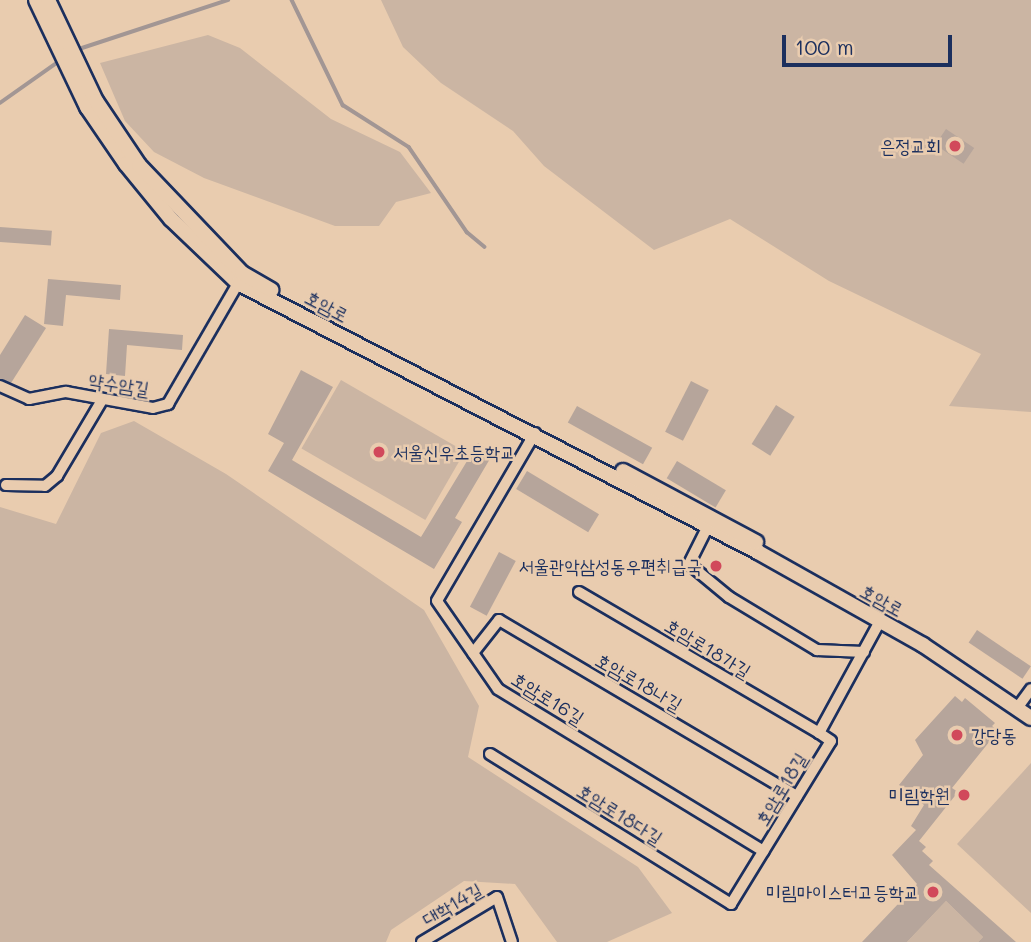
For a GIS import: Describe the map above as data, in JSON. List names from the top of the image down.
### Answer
{
  "streets": {
    "main road": ["호암로"],
    "street": [
      "약수암길",
      "호암로18가길",
      "호암로18나길",
      "호암로16길",
      "호암로18길",
      "호암로18다길",
      "대학14길"
    ]
  },
  "crossings": [
    ["호암로", "약수암길"],
    ["호암로", "호암로16길"],
    ["호암로", "호암로18길"],
    ["호암로18가길", "호암로18길"],
    ["호암로18나길", "호암로16길"],
    ["호암로18나길", "호암로18길"],
    ["호암로16길", "호암로18길"],
    ["호암로18길", "호암로18다길"]
  ],
  "places": [
    "은정교회",
    "서울신우초등학교",
    "서울관악삼성동우편취급국",
    "강당동",
    "미림학원",
    "미림마이스터고등학교"
  ],
  "scale_bar": "100 m"
}
